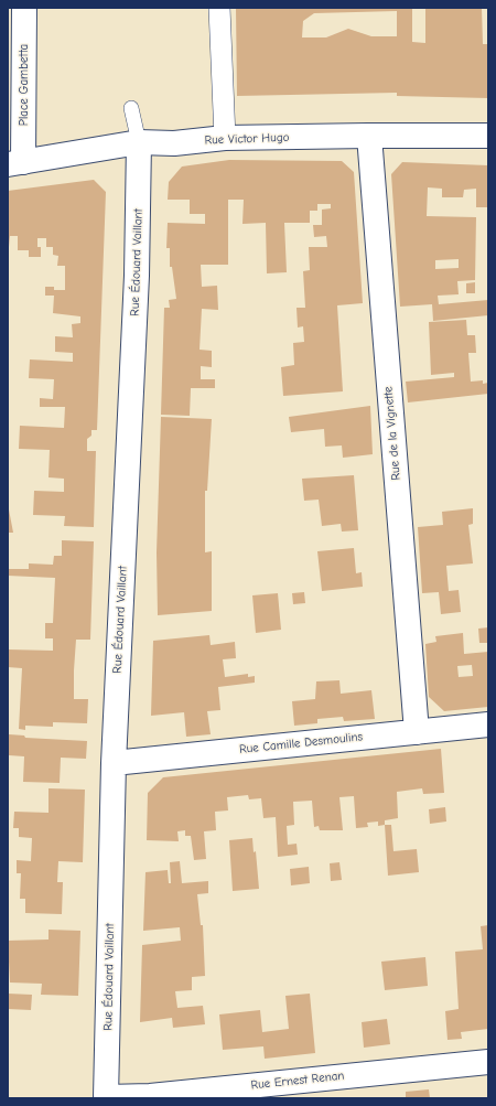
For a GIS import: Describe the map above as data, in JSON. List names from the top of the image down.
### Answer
{
  "streets": {
    "street": [
      "Place Gambetta",
      "Rue Victor Hugo",
      "Rue Édouard Vaillant",
      "Rue de la Vignette",
      "Rue Camille Desmoulins",
      "Rue Ernest Renan"
    ]
  },
  "crossings": [
    ["Place Gambetta", "Rue Victor Hugo"],
    ["Rue Victor Hugo", "Rue Édouard Vaillant"],
    ["Rue Victor Hugo", "Rue de la Vignette"],
    ["Rue Édouard Vaillant", "Rue Camille Desmoulins"],
    ["Rue Édouard Vaillant", "Rue Ernest Renan"],
    ["Rue de la Vignette", "Rue Camille Desmoulins"]
  ]
}
